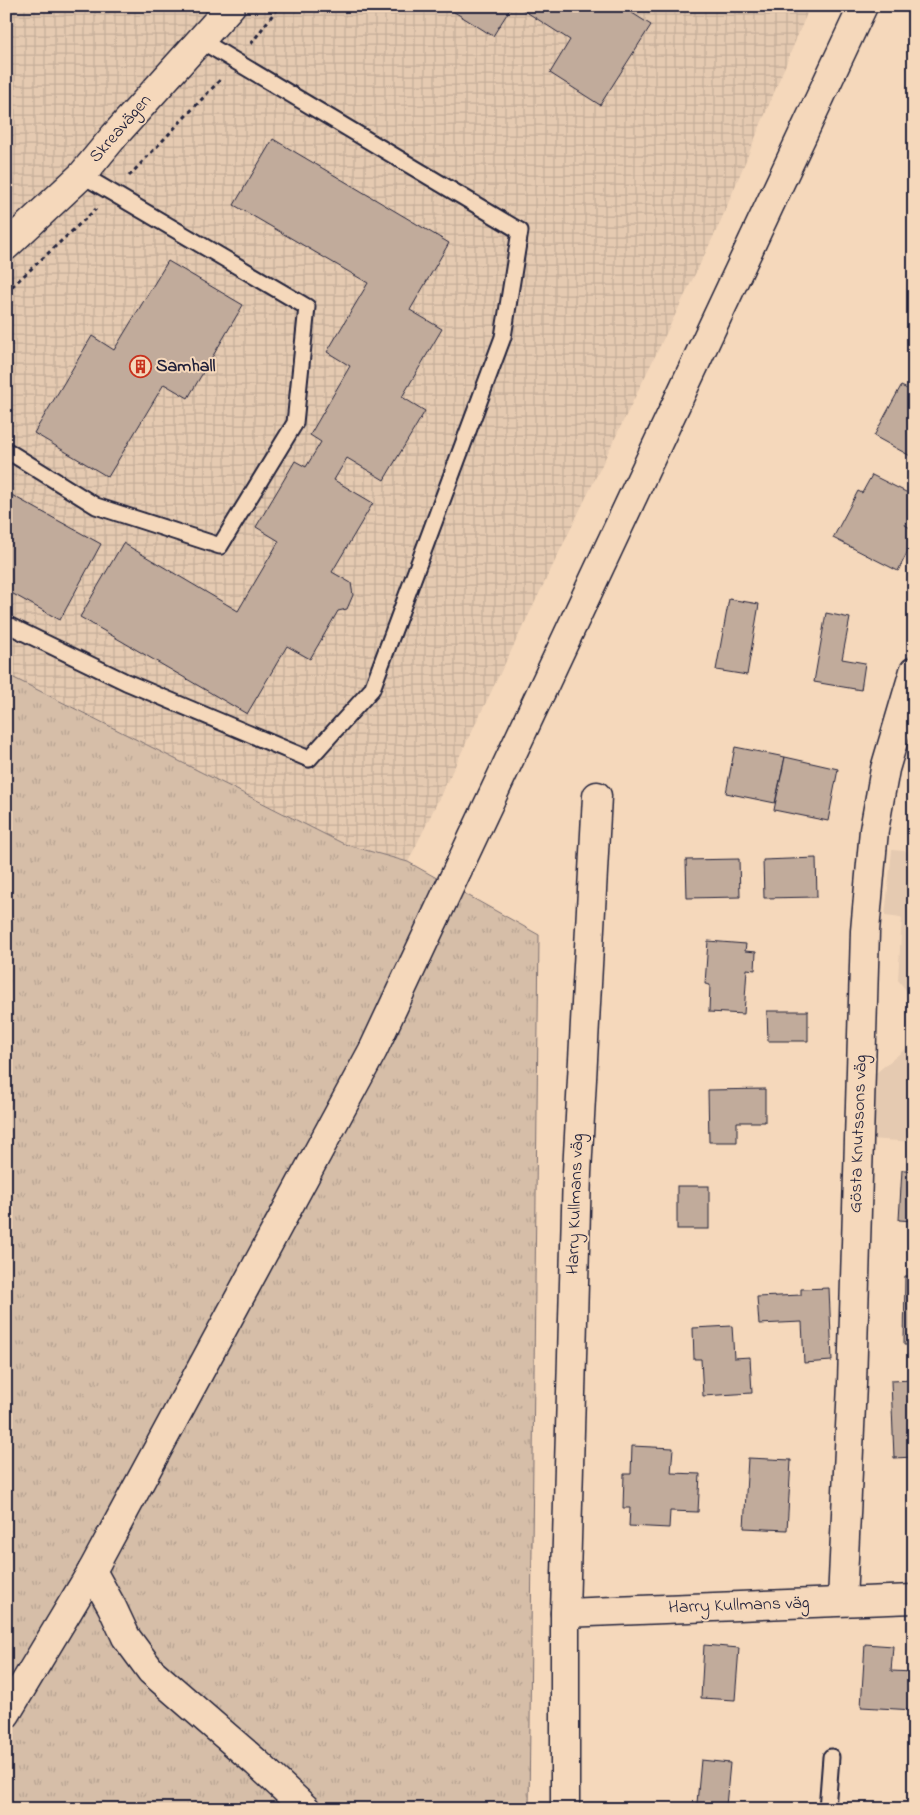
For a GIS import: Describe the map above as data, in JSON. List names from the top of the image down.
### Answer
{
  "streets": {
    "street": ["Skreavägen", "Gösta Knutssons väg", "Harry Kullmans väg"]
  },
  "crossings": [
    ["Gösta Knutssons väg", "Harry Kullmans väg"]
  ],
  "places": {
    "building": ["Samhall"]
  }
}
